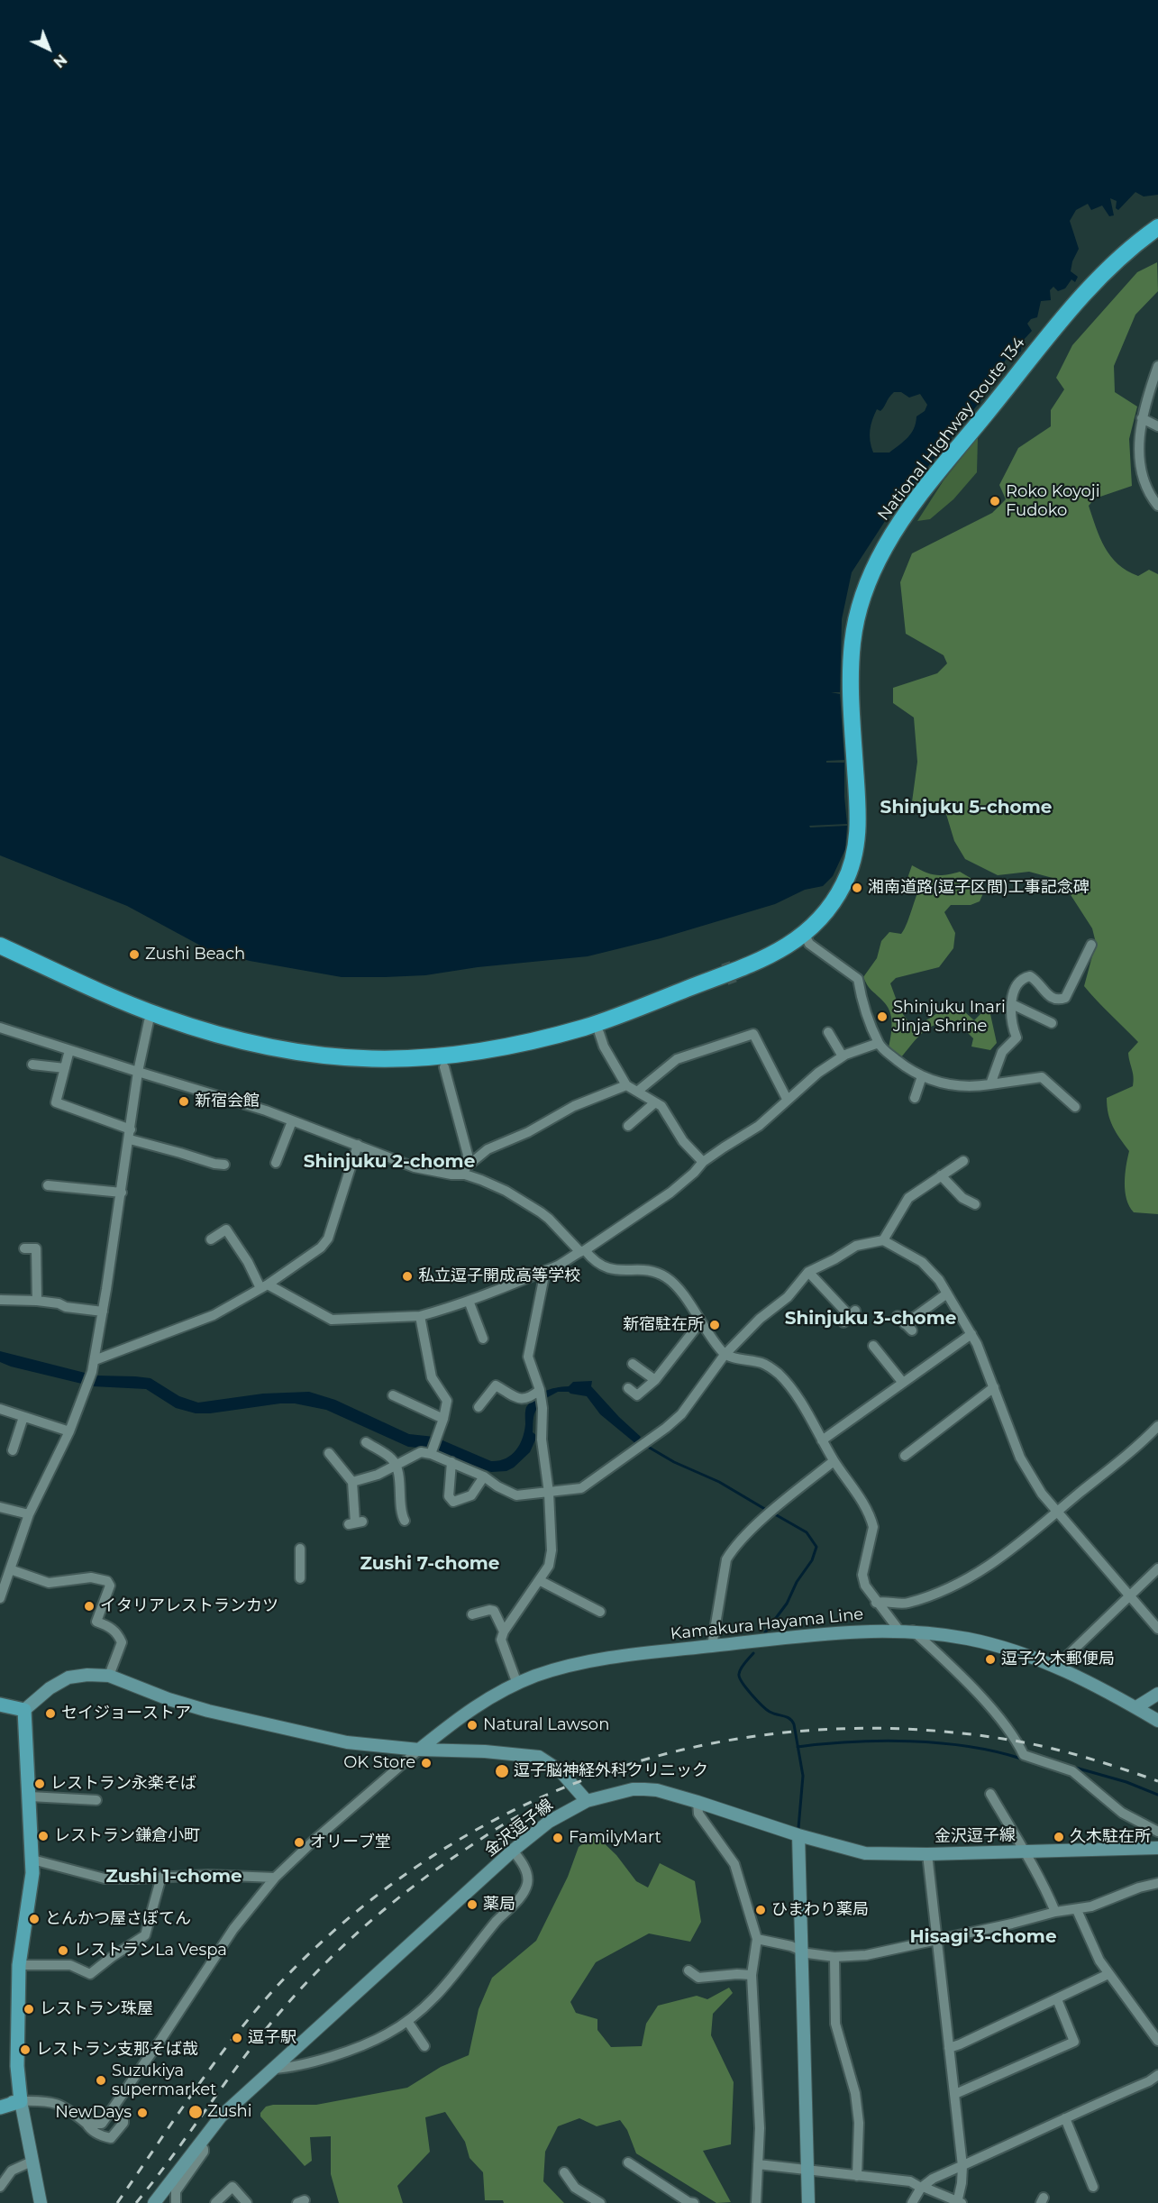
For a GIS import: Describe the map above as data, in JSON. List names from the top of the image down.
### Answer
{
  "streets": {
    "highway": ["National Highway Route 134"],
    "main road": ["Kamakura Hayama Line", "金沢逗子線"]
  },
  "districts": [
    "Shinjuku 5-chome",
    "Shinjuku 2-chome",
    "Shinjuku 3-chome",
    "Zushi 7-chome",
    "Zushi 1-chome",
    "Hisagi 3-chome"
  ],
  "places": [
    "Roko Koyoji Fudoko",
    "湘南道路(逗子区間)工事記念碑",
    "Zushi Beach",
    "Shinjuku Inari Jinja Shrine",
    "新宿会館",
    "私立逗子開成高等学校",
    "新宿駐在所",
    "イタリアレストランカツ",
    "逗子久木郵便局",
    "セイジョーストア",
    "Natural Lawson",
    "OK Store",
    "逗子脳神経外科クリニック",
    "レストラン永楽そば",
    "レストラン鎌倉小町",
    "久木駐在所",
    "FamilyMart",
    "オリーブ堂",
    "薬局",
    "ひまわり薬局",
    "とんかつ屋さぼてん",
    "レストランLa Vespa",
    "レストラン珠屋",
    "逗子駅",
    "レストラン支那そば哉",
    "Suzukiya supermarket",
    "Zushi",
    "NewDays"
  ],
  "north": "bottom right"
}
